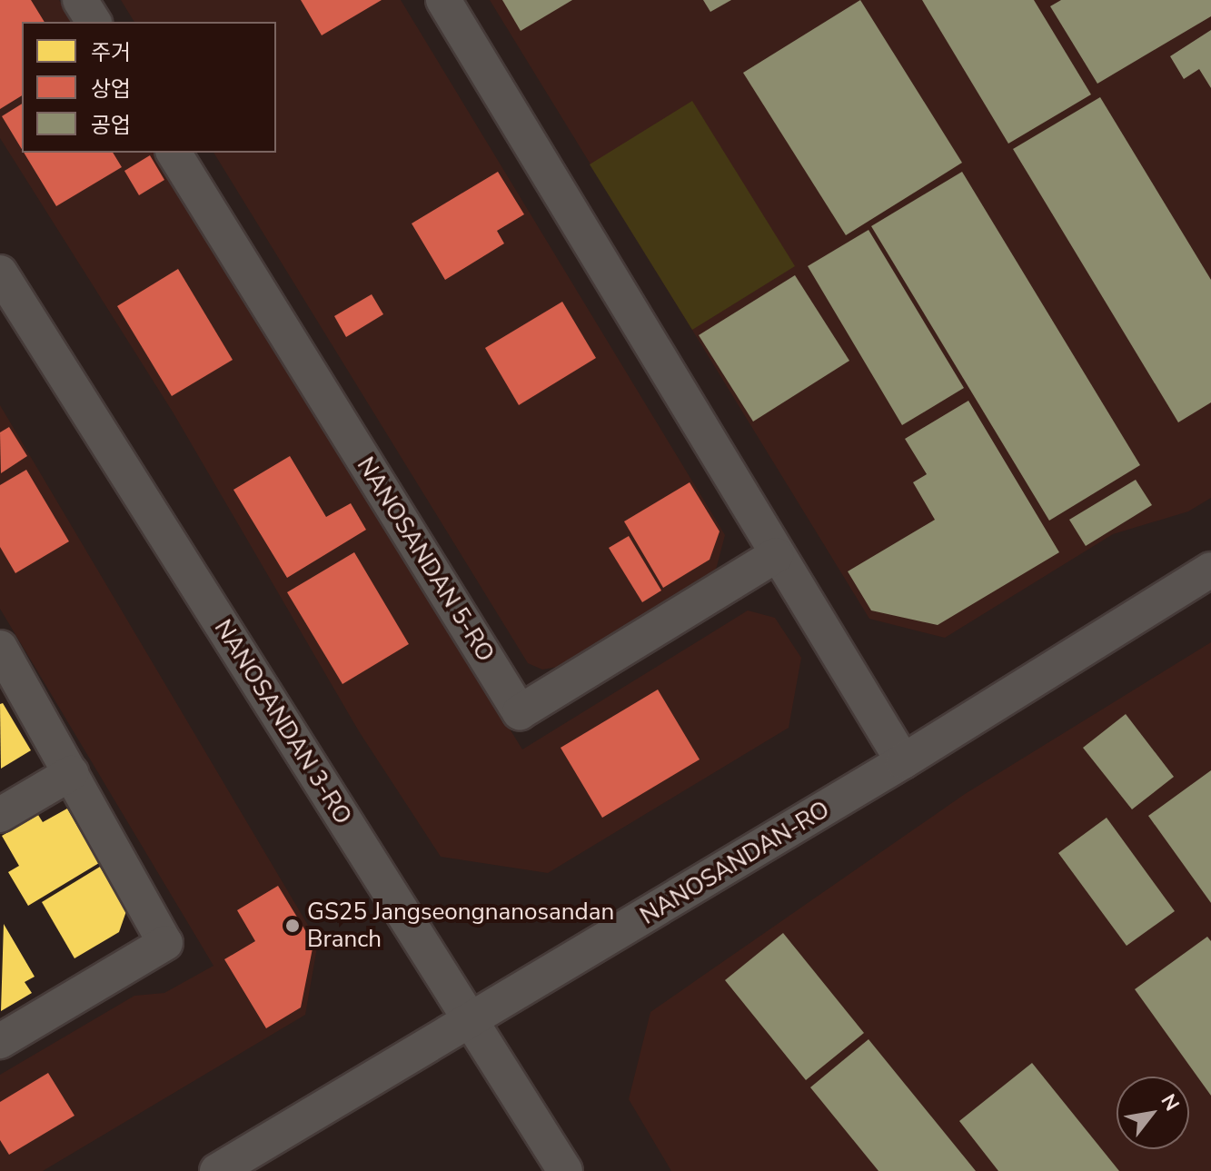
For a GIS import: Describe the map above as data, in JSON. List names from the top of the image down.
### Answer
{
  "streets": {
    "street": ["NANOSANDAN 5-RO", "NANOSANDAN 3-RO", "NANOSANDAN-RO"]
  },
  "crossings": [
    ["NANOSANDAN 3-RO", "NANOSANDAN-RO"]
  ],
  "places": ["GS25 Jangseongnanosandan Branch"],
  "legend": ["주거", "상업", "공업"],
  "north": "top right"
}
